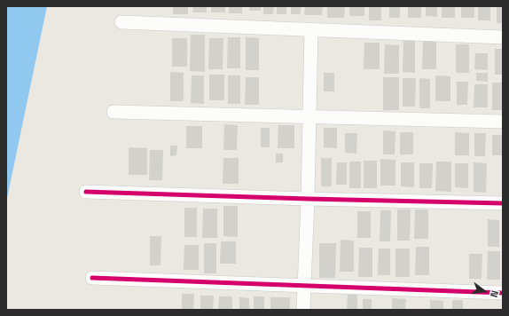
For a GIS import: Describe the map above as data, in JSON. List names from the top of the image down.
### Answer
{
  "north": "right"
}
